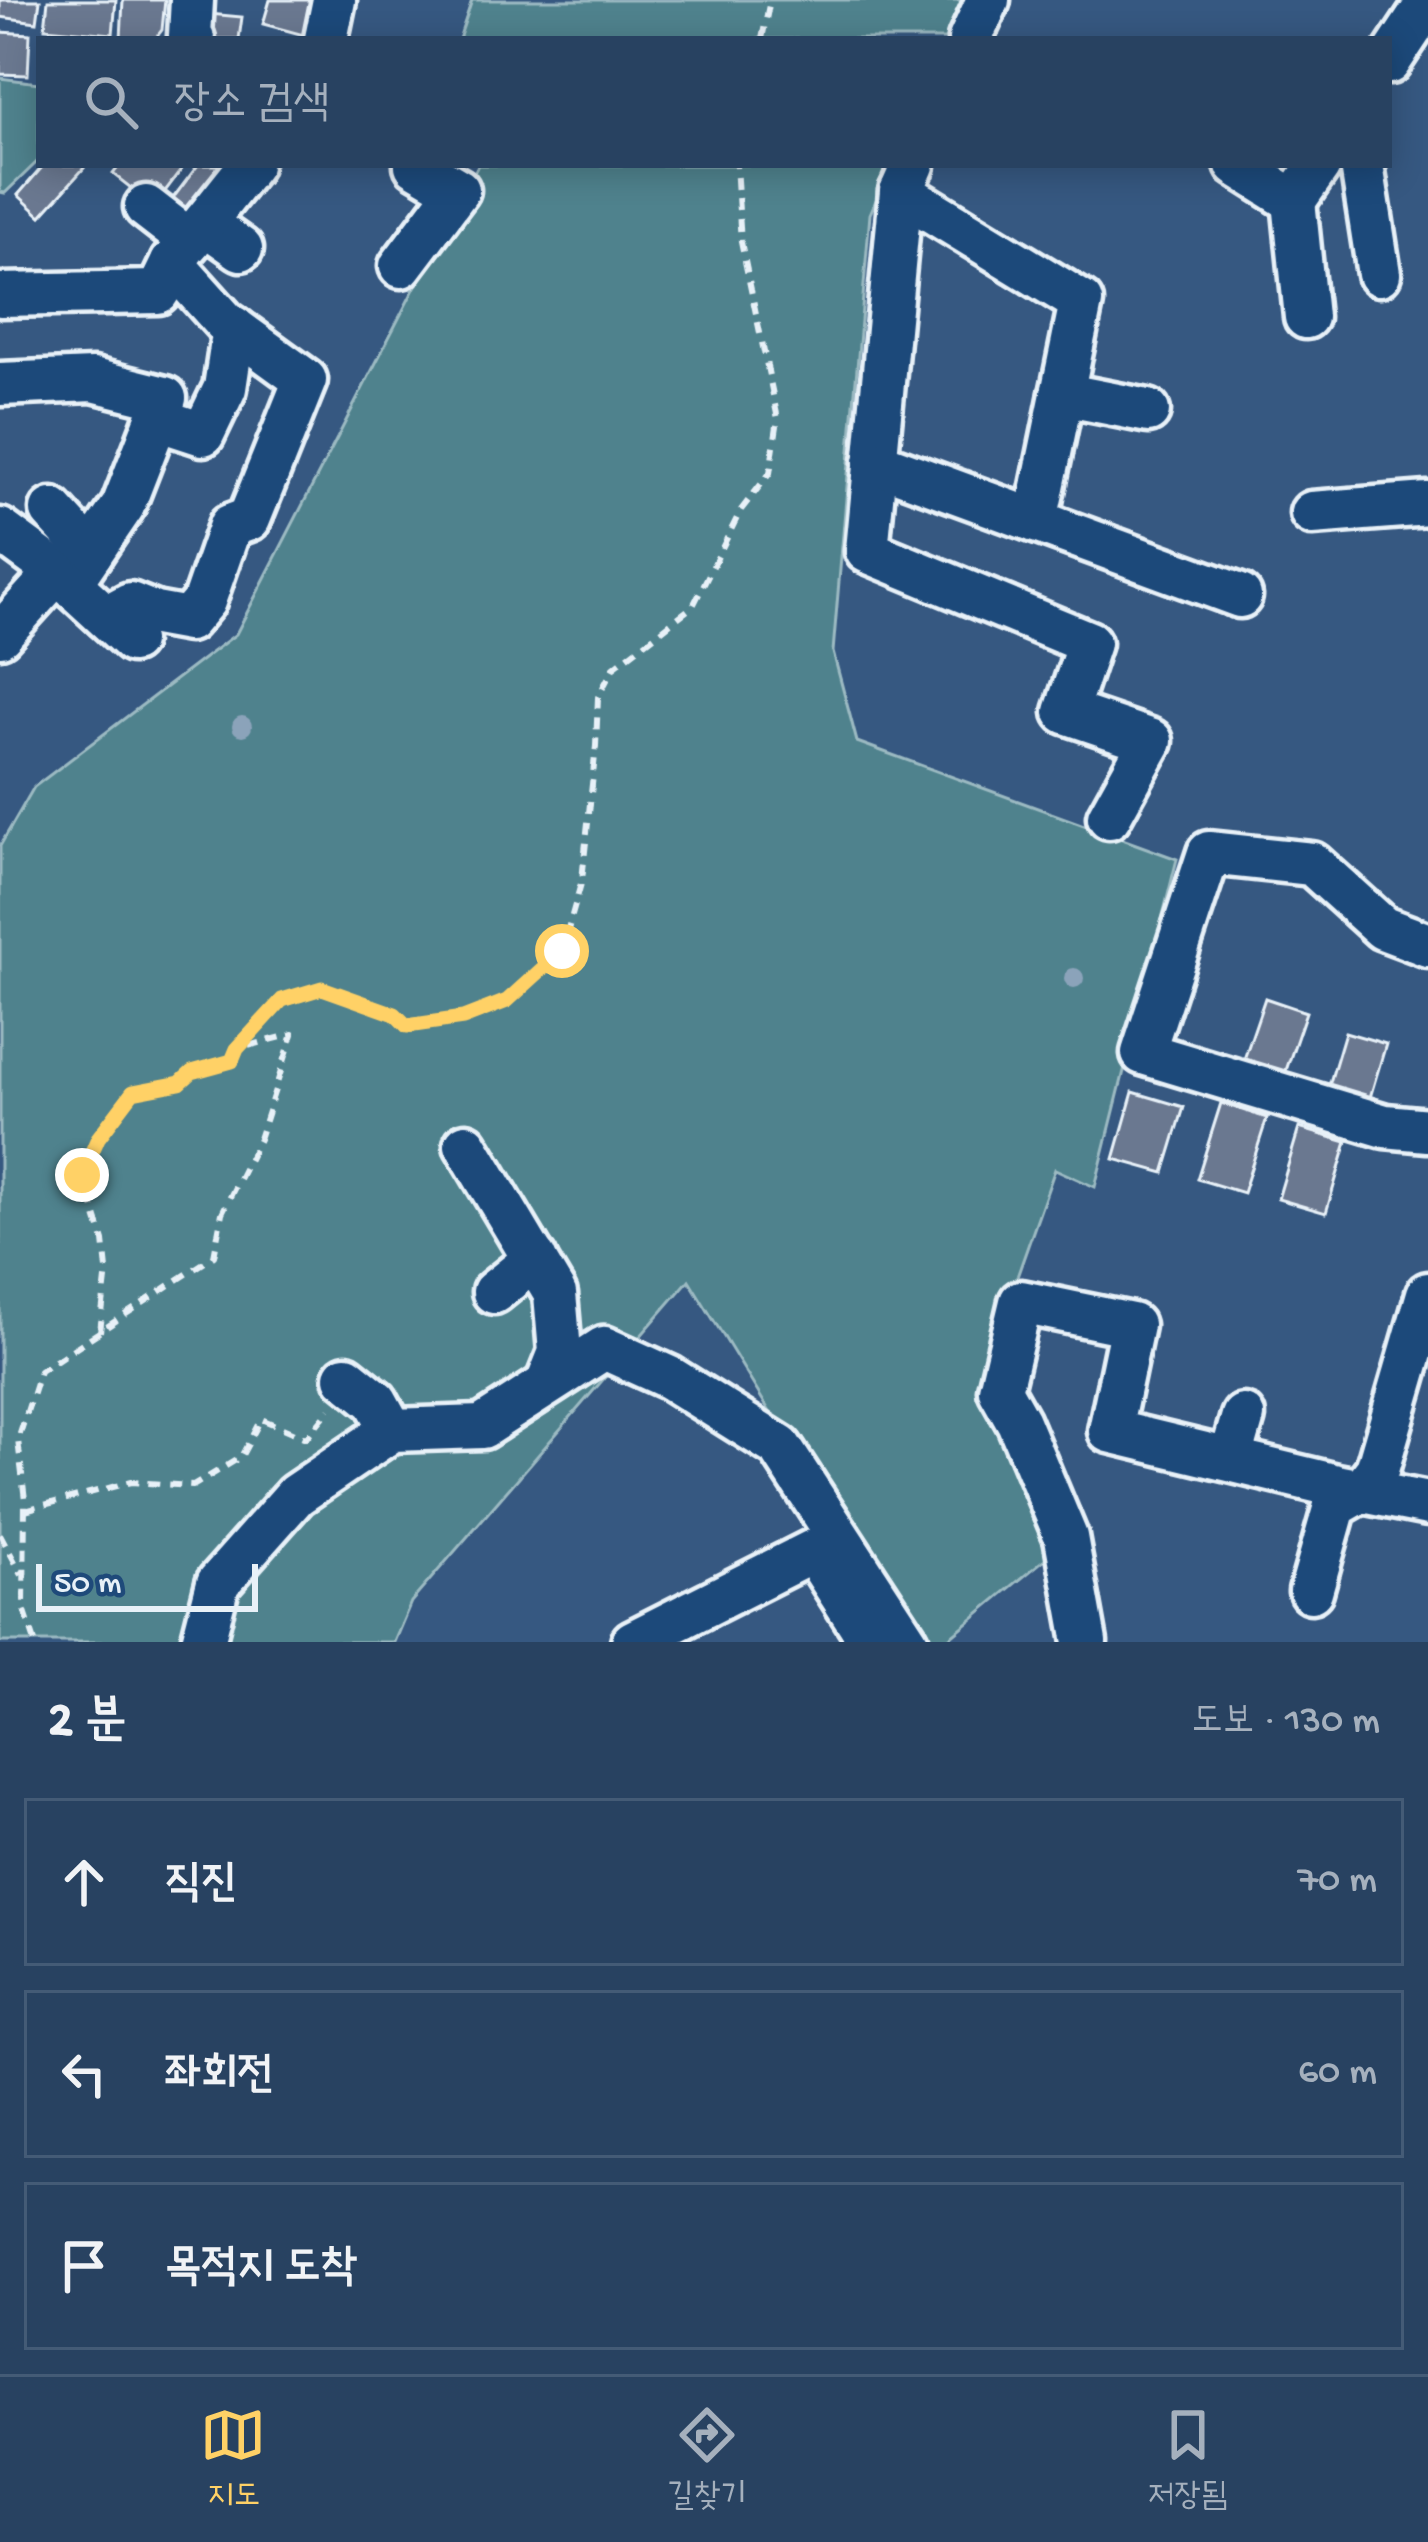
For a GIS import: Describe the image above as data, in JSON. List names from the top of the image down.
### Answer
{
  "scale_bar": "50 m",
  "page": {
    "search": "장소 검색",
    "scale": "50 m",
    "heading": ["2 분", "도보 · 130 m"],
    "list": [
      ["직진", "70 m"],
      ["좌회전", "60 m"],
      "목적지 도착"
    ],
    "nav": ["지도", "길찾기", "저장됨"]
  }
}
